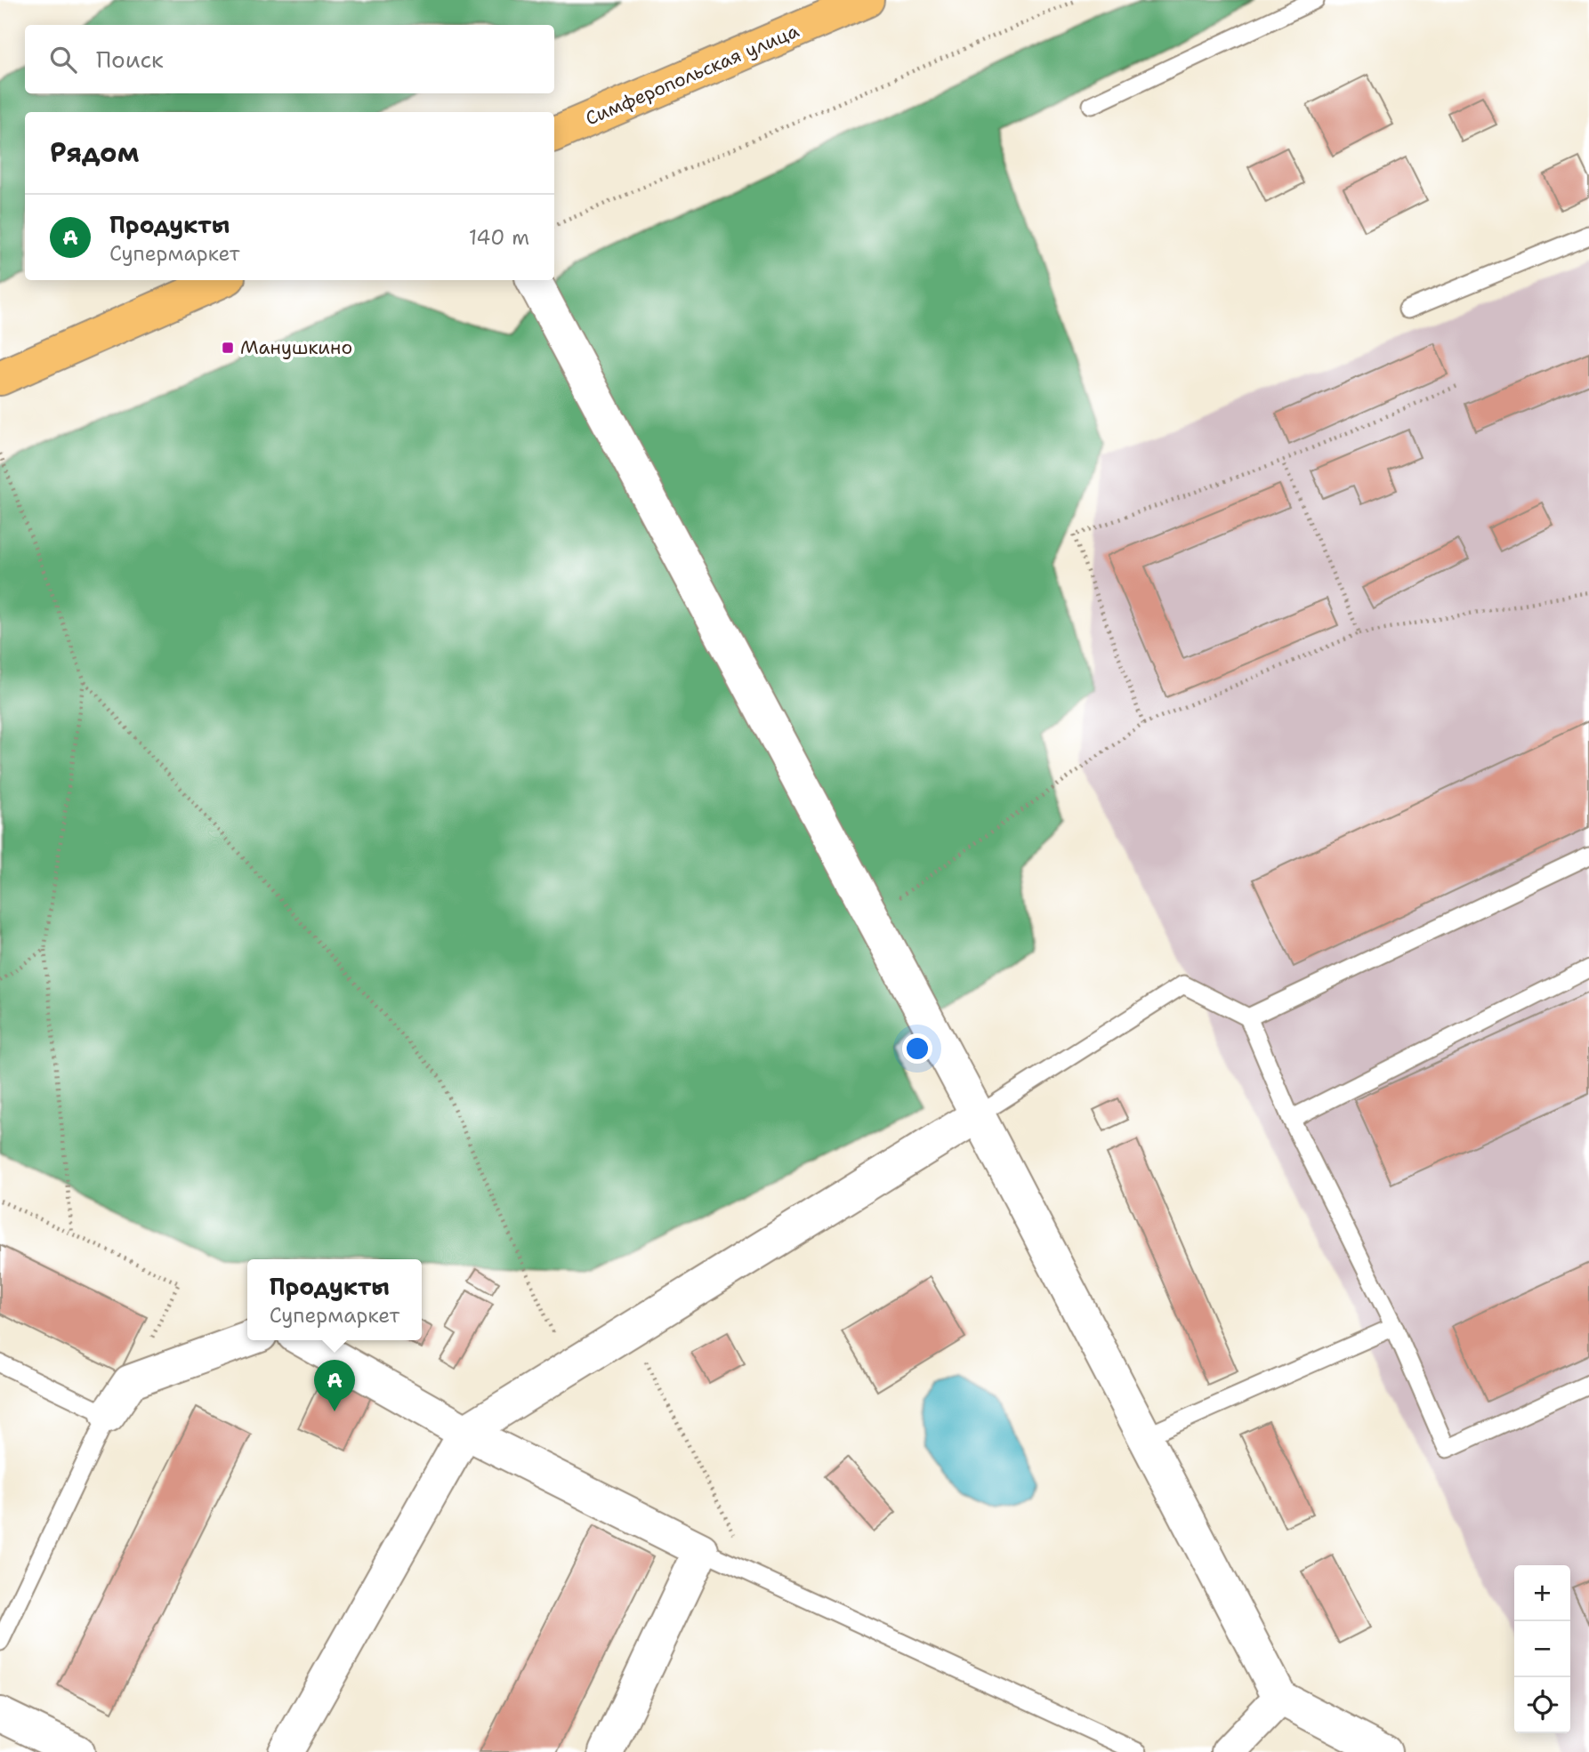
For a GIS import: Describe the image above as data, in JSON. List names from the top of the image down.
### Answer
{
  "streets": {
    "main road": ["Симферопольская улица"]
  },
  "places": {
    "transit": ["Манушкино"]
  },
  "page": {
    "search": "Поиск",
    "heading": "Рядом",
    "list": [
      {
        "mark": "A",
        "name": "Продукты",
        "note": "Супермаркет",
        "value": "140 m"
      }
    ],
    "popup": ["Продукты", "Супермаркет"],
    "pins": "A",
    "map_buttons": ["+", "−"]
  }
}
